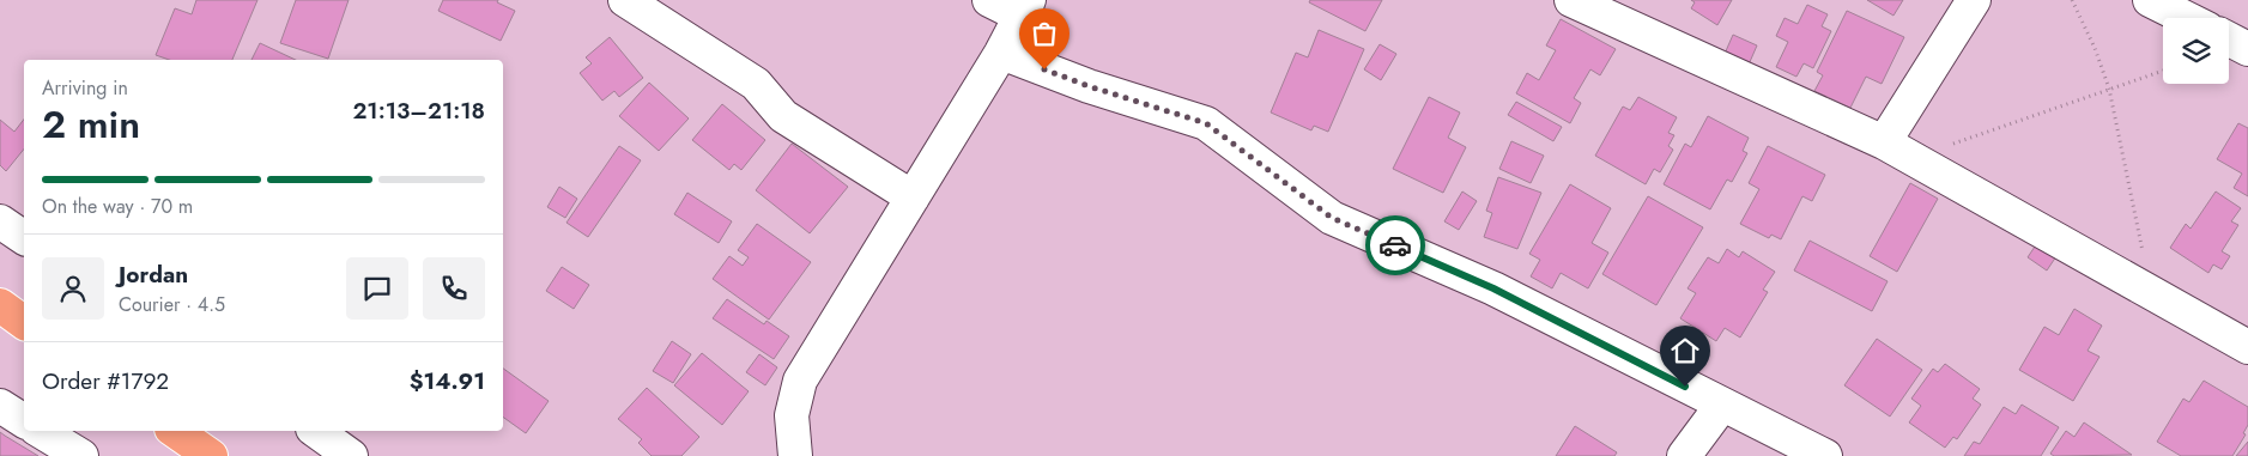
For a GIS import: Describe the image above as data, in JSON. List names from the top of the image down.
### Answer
{
  "page": {
    "heading": ["2 min", "Arriving in", "21:13–21:18"],
    "panel": [
      "Jordan",
      "Courier · 4.5",
      "Order #1792",
      "$14.91"
    ],
    "bar": "On the way · 70 m"
  }
}
